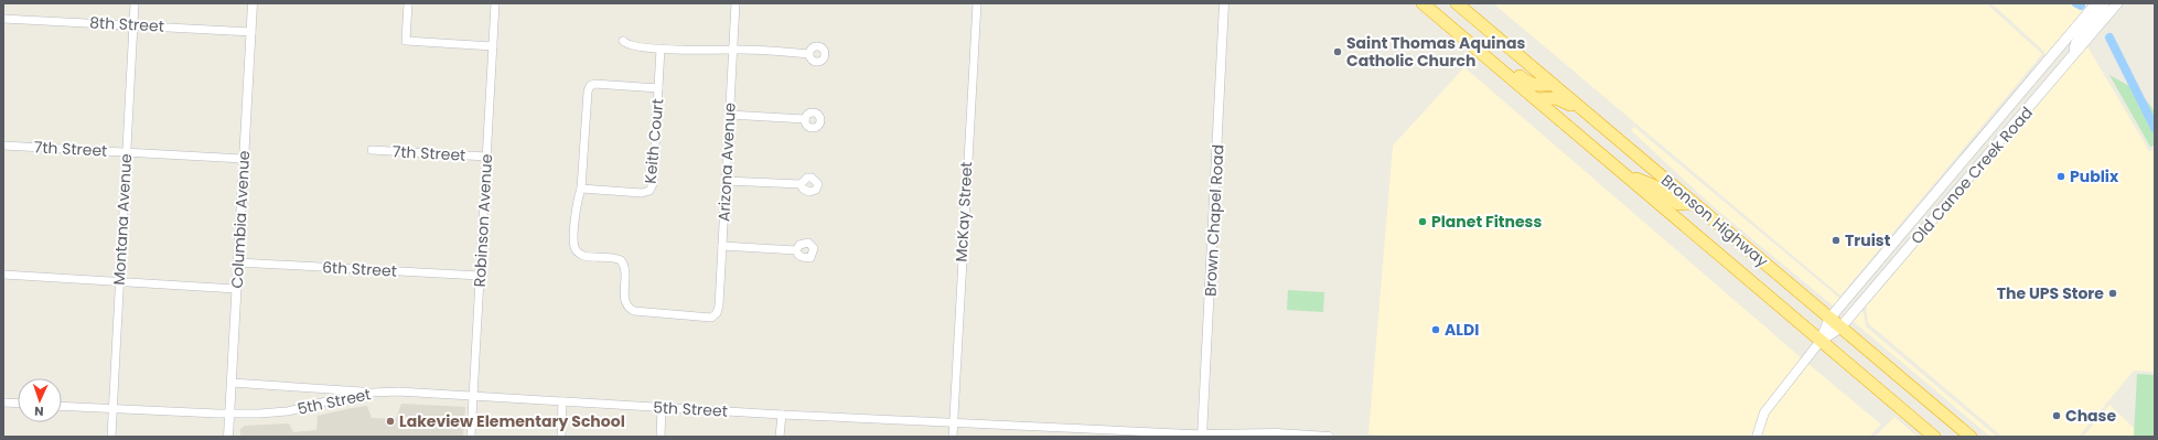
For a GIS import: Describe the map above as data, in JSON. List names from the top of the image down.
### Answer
{
  "streets": {
    "highway": ["Bronson Highway"],
    "main road": ["Old Canoe Creek Road"],
    "street": [
      "8th Street",
      "Keith Court",
      "7th Street",
      "Arizona Avenue",
      "McKay Street",
      "Montana Avenue",
      "Columbia Avenue",
      "Robinson Avenue",
      "Brown Chapel Road",
      "6th Street",
      "5th Street"
    ]
  },
  "crossings": [
    ["8th Street", "Montana Avenue"],
    ["8th Street", "Columbia Avenue"],
    ["Keith Court", "Arizona Avenue"],
    ["7th Street", "Montana Avenue"],
    ["7th Street", "Columbia Avenue"],
    ["7th Street", "Robinson Avenue"],
    ["Old Canoe Creek Road", "Bronson Highway"],
    ["McKay Street", "5th Street"],
    ["Montana Avenue", "5th Street"],
    ["Columbia Avenue", "6th Street"],
    ["Columbia Avenue", "5th Street"],
    ["Robinson Avenue", "6th Street"],
    ["Robinson Avenue", "5th Street"],
    ["Brown Chapel Road", "5th Street"]
  ],
  "places": [
    "Saint Thomas Aquinas Catholic Church",
    "Publix",
    "Planet Fitness",
    "Truist",
    "The UPS Store",
    "ALDI",
    "Chase",
    "Lakeview Elementary School"
  ],
  "north": "bottom"
}
